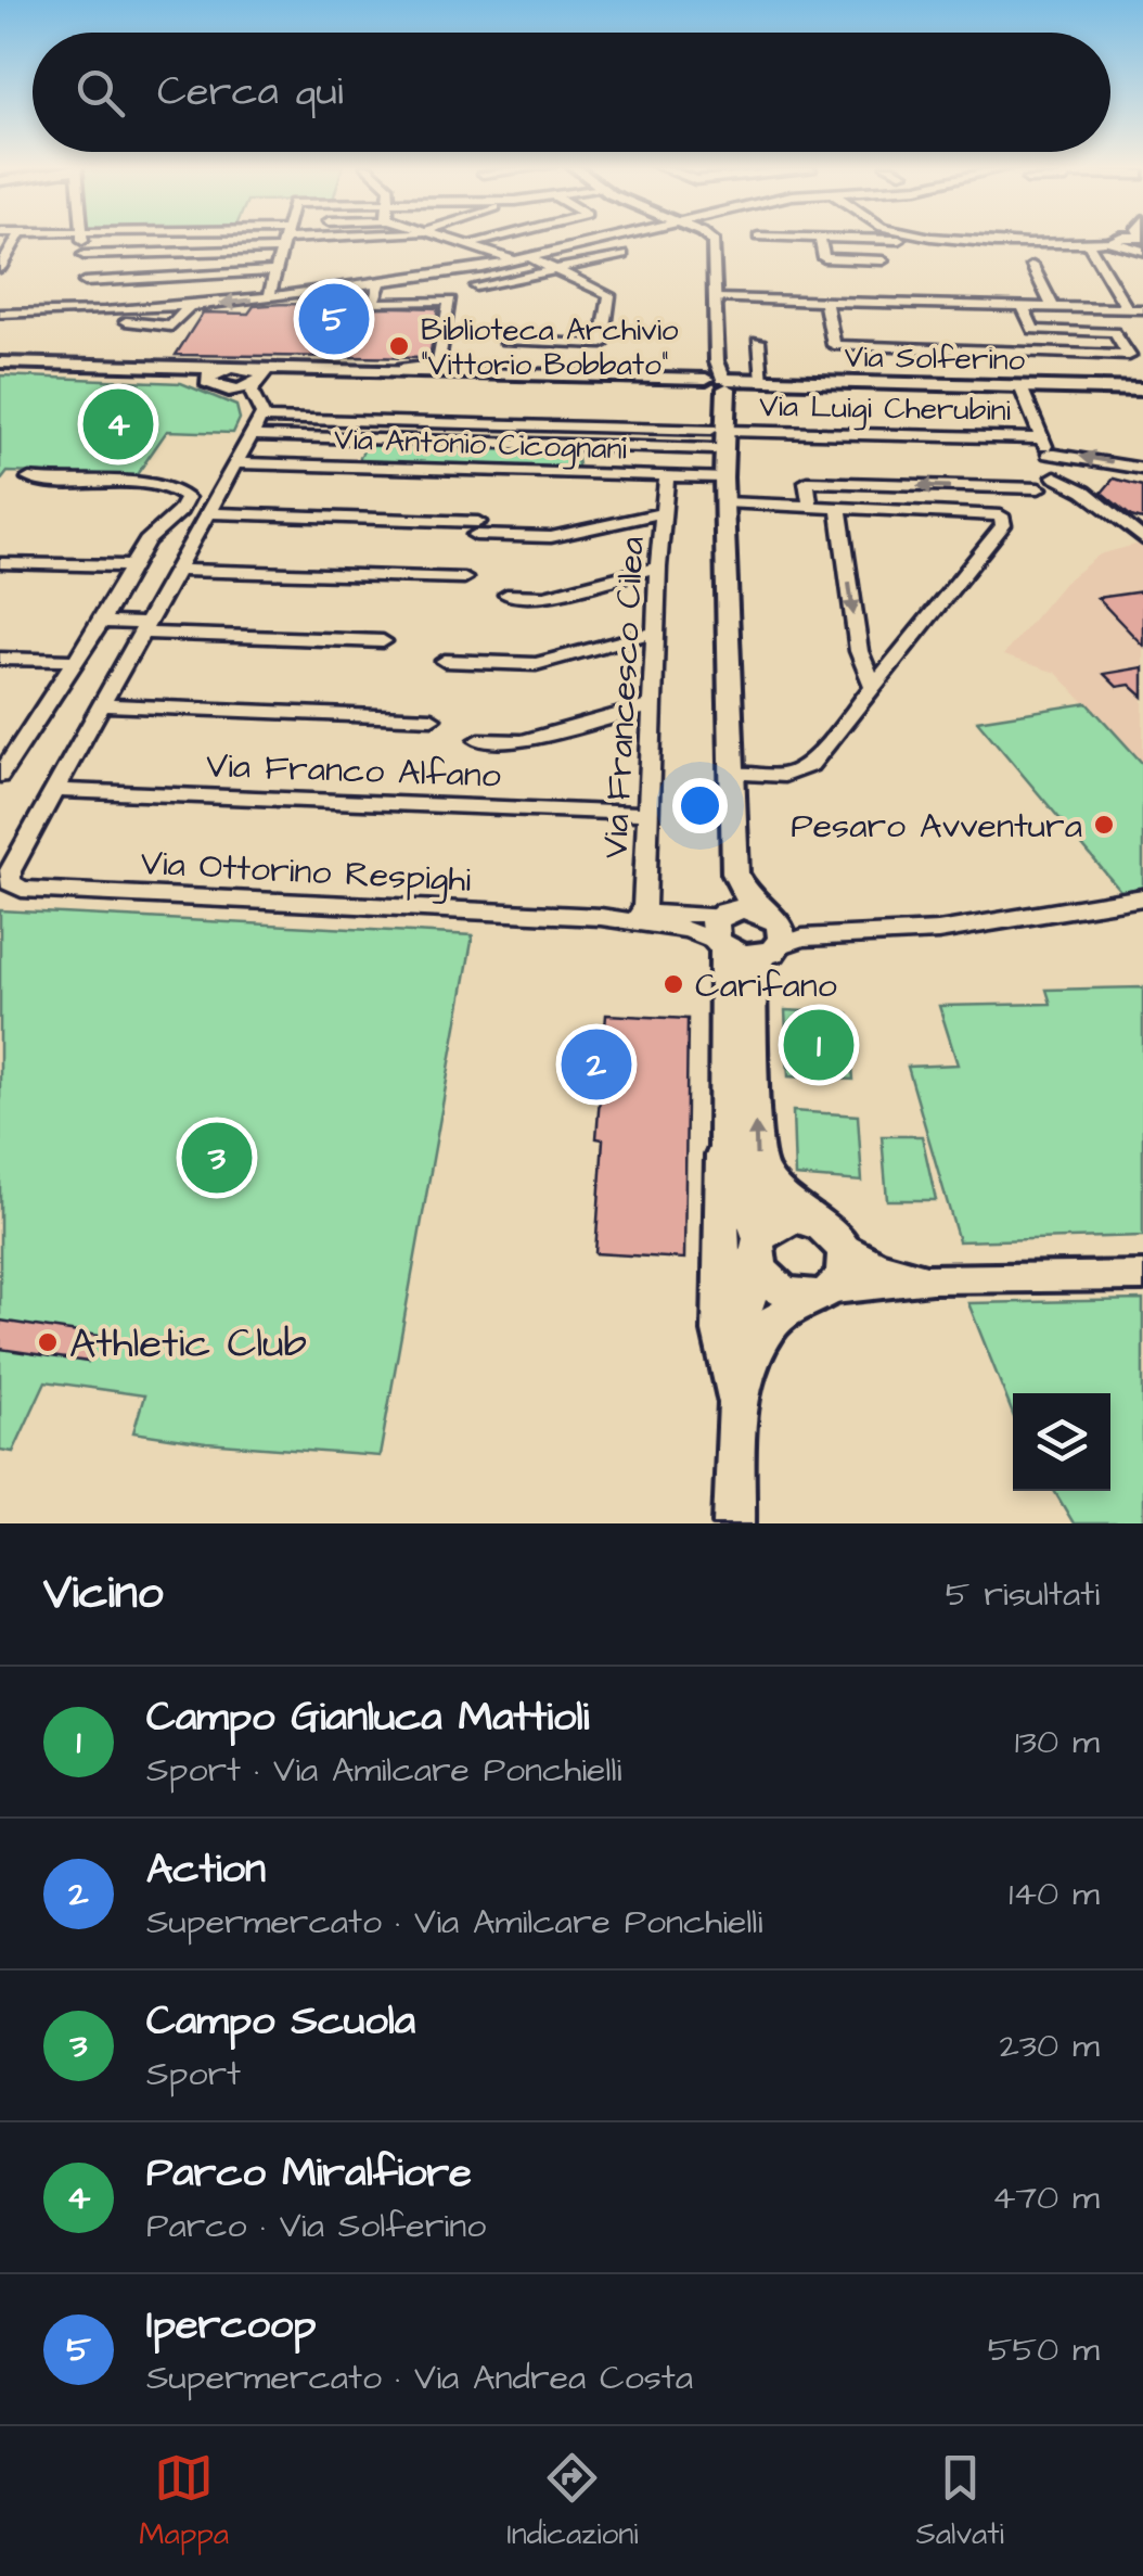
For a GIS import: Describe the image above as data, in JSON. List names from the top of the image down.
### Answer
{
  "streets": {
    "main road": ["Via Solferino"],
    "street": [
      "Via Luigi Cherubini",
      "Via Antonio Cicognani",
      "Via Francesco Cilea",
      "Via Franco Alfano",
      "Via Ottorino Respighi"
    ]
  },
  "crossings": [
    ["Via Antonio Cicognani", "Via Francesco Cilea"],
    ["Via Francesco Cilea", "Via Franco Alfano"],
    ["Via Francesco Cilea", "Via Ottorino Respighi"],
    ["Via Franco Alfano", "Via Ottorino Respighi"]
  ],
  "places": [
    "Biblioteca Archivio \"Vittorio Bobbato\"",
    "Pesaro Avventura",
    "Carifano",
    "Athletic Club"
  ],
  "page": {
    "search": "Cerca qui",
    "pins": [
      "5",
      "4",
      "1",
      "2",
      "3"
    ],
    "heading": ["Vicino", "5 risultati"],
    "list": [
      {
        "mark": "1",
        "name": "Campo Gianluca Mattioli",
        "note": "Sport · Via Amilcare Ponchielli",
        "value": "130 m"
      },
      {
        "mark": "2",
        "name": "Action",
        "note": "Supermercato · Via Amilcare Ponchielli",
        "value": "140 m"
      },
      {
        "mark": "3",
        "name": "Campo Scuola",
        "note": "Sport",
        "value": "230 m"
      },
      {
        "mark": "4",
        "name": "Parco Miralfiore",
        "note": "Parco · Via Solferino",
        "value": "470 m"
      },
      {
        "mark": "5",
        "name": "Ipercoop",
        "note": "Supermercato · Via Andrea Costa",
        "value": "550 m"
      }
    ],
    "nav": ["Mappa", "Indicazioni", "Salvati"]
  }
}
